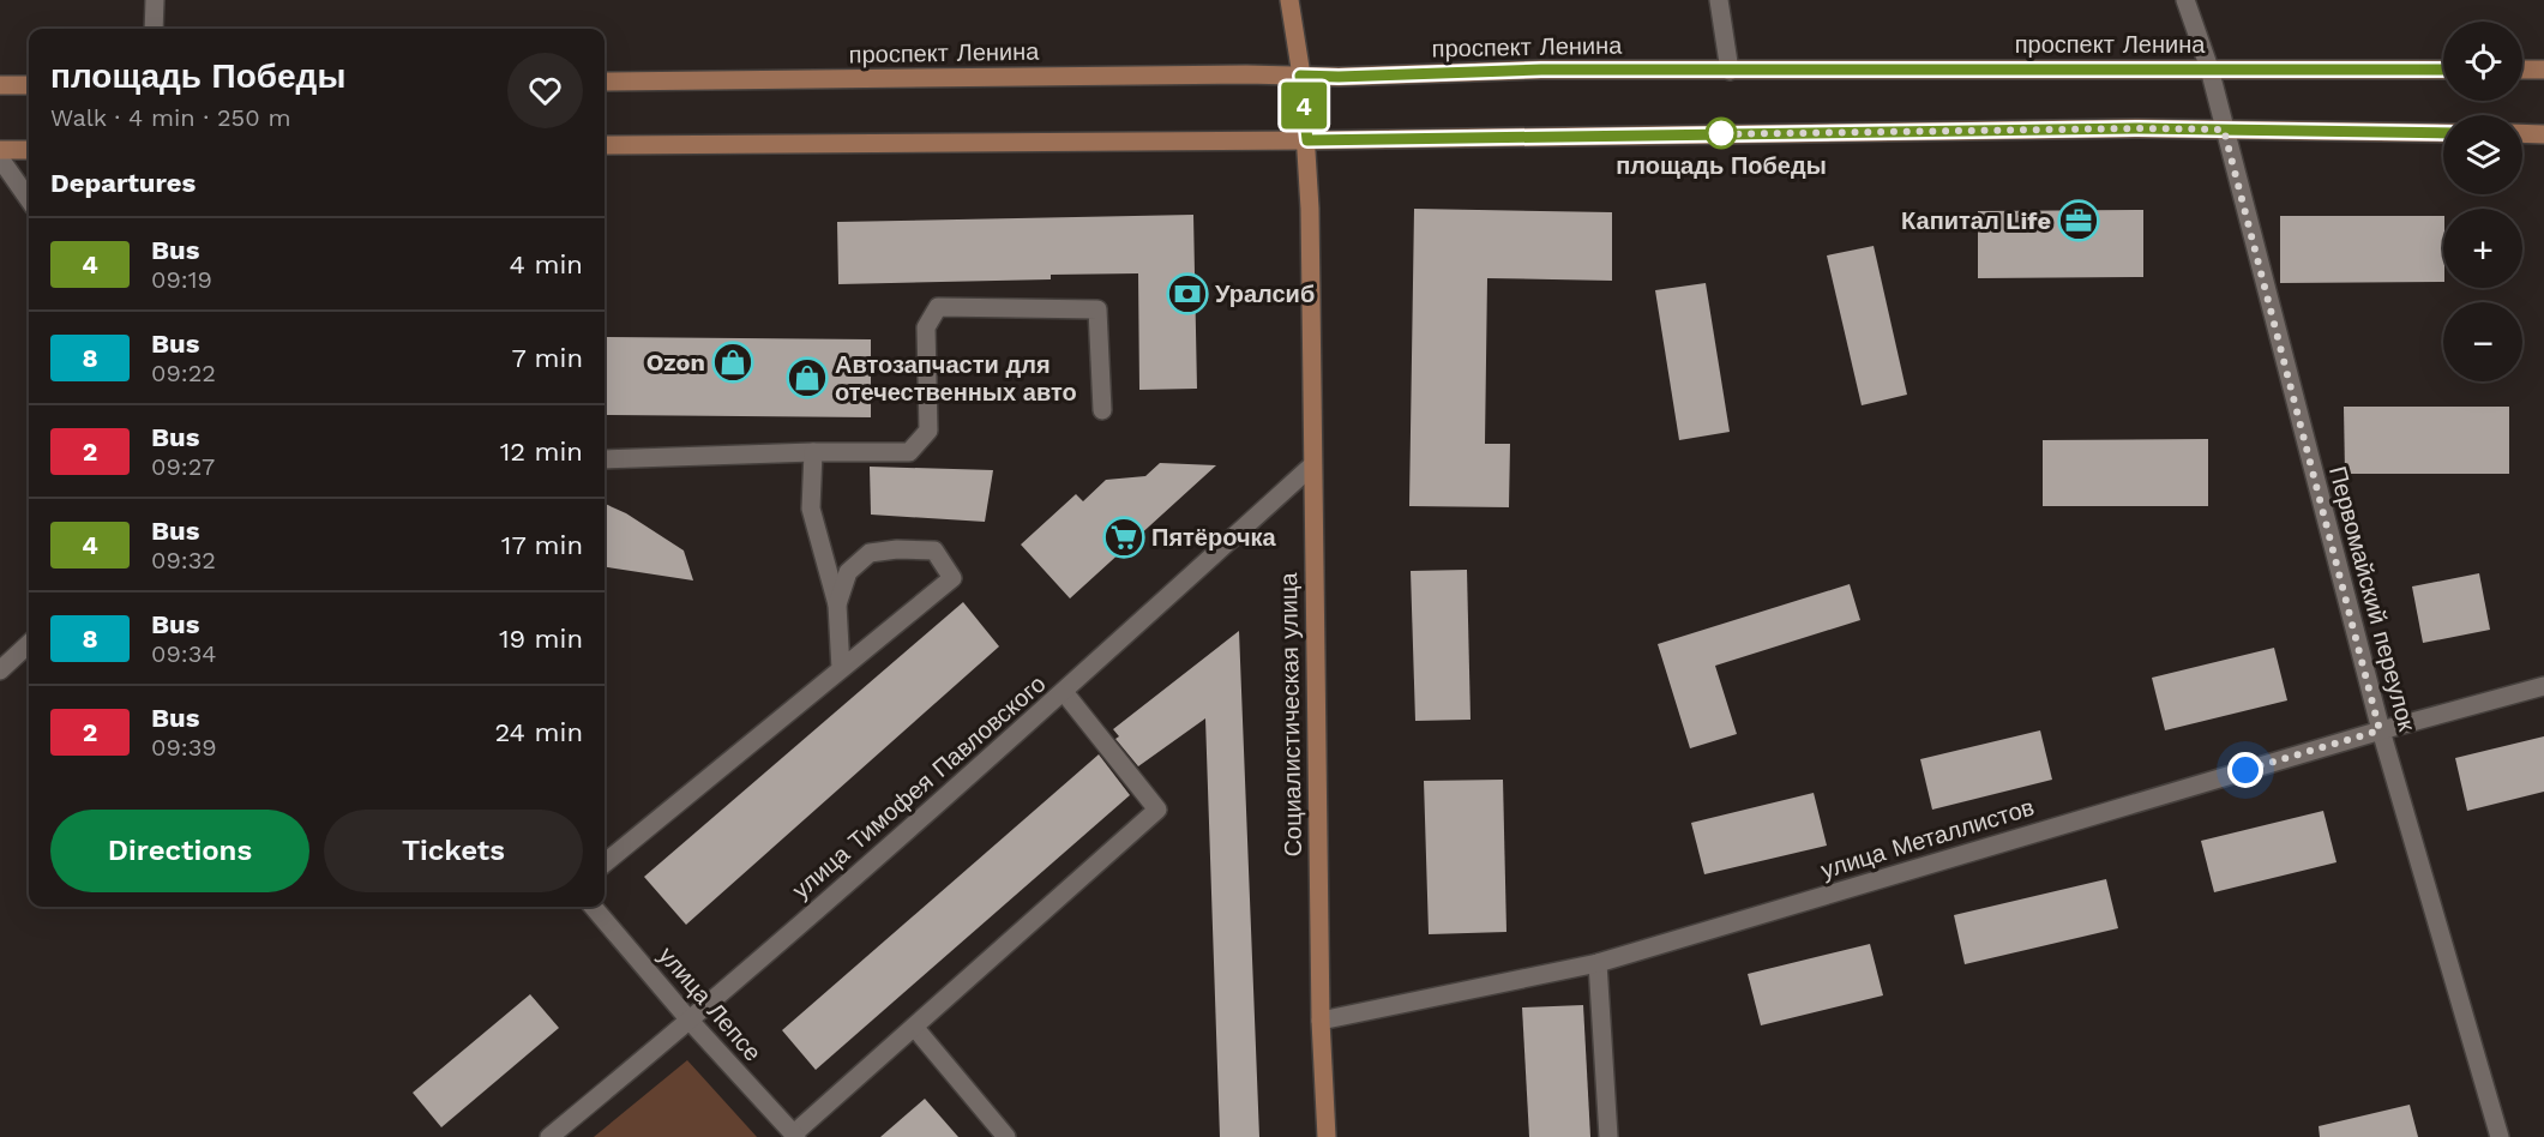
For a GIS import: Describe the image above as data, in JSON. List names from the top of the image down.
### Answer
{
  "streets": {
    "main road": ["проспект Ленина", "Социалистическая улица"],
    "street": [
      "Первомайский переулок",
      "улица Тимофея Павловского",
      "улица Металлистов",
      "улица Лепсе"
    ]
  },
  "crossings": [
    ["проспект Ленина", "Первомайский переулок"],
    ["проспект Ленина", "Социалистическая улица"],
    ["Первомайский переулок", "улица Металлистов"],
    ["Социалистическая улица", "улица Тимофея Павловского"],
    ["Социалистическая улица", "улица Металлистов"],
    ["улица Тимофея Павловского", "улица Лепсе"]
  ],
  "places": {
    "other": ["площадь Победы"],
    "office": ["Капитал Life"],
    "bank": ["Уралсиб"],
    "shop": ["Ozon", "Автозапчасти для отечественных авто"],
    "supermarket": ["Пятёрочка"]
  },
  "lines": ["bus line 4"],
  "page": {
    "on_map": "4",
    "map_buttons": ["+", "−"],
    "heading": [
      ["площадь Победы", "Walk · 4 min · 250 m"],
      "Departures"
    ],
    "list": [
      {
        "mark": "4",
        "name": "Bus",
        "note": "09:19",
        "value": "4 min"
      },
      {
        "mark": "8",
        "name": "Bus",
        "note": "09:22",
        "value": "7 min"
      },
      {
        "mark": "2",
        "name": "Bus",
        "note": "09:27",
        "value": "12 min"
      },
      {
        "mark": "4",
        "name": "Bus",
        "note": "09:32",
        "value": "17 min"
      },
      {
        "mark": "8",
        "name": "Bus",
        "note": "09:34",
        "value": "19 min"
      },
      {
        "mark": "2",
        "name": "Bus",
        "note": "09:39",
        "value": "24 min"
      }
    ],
    "buttons": ["Directions", "Tickets"]
  }
}
